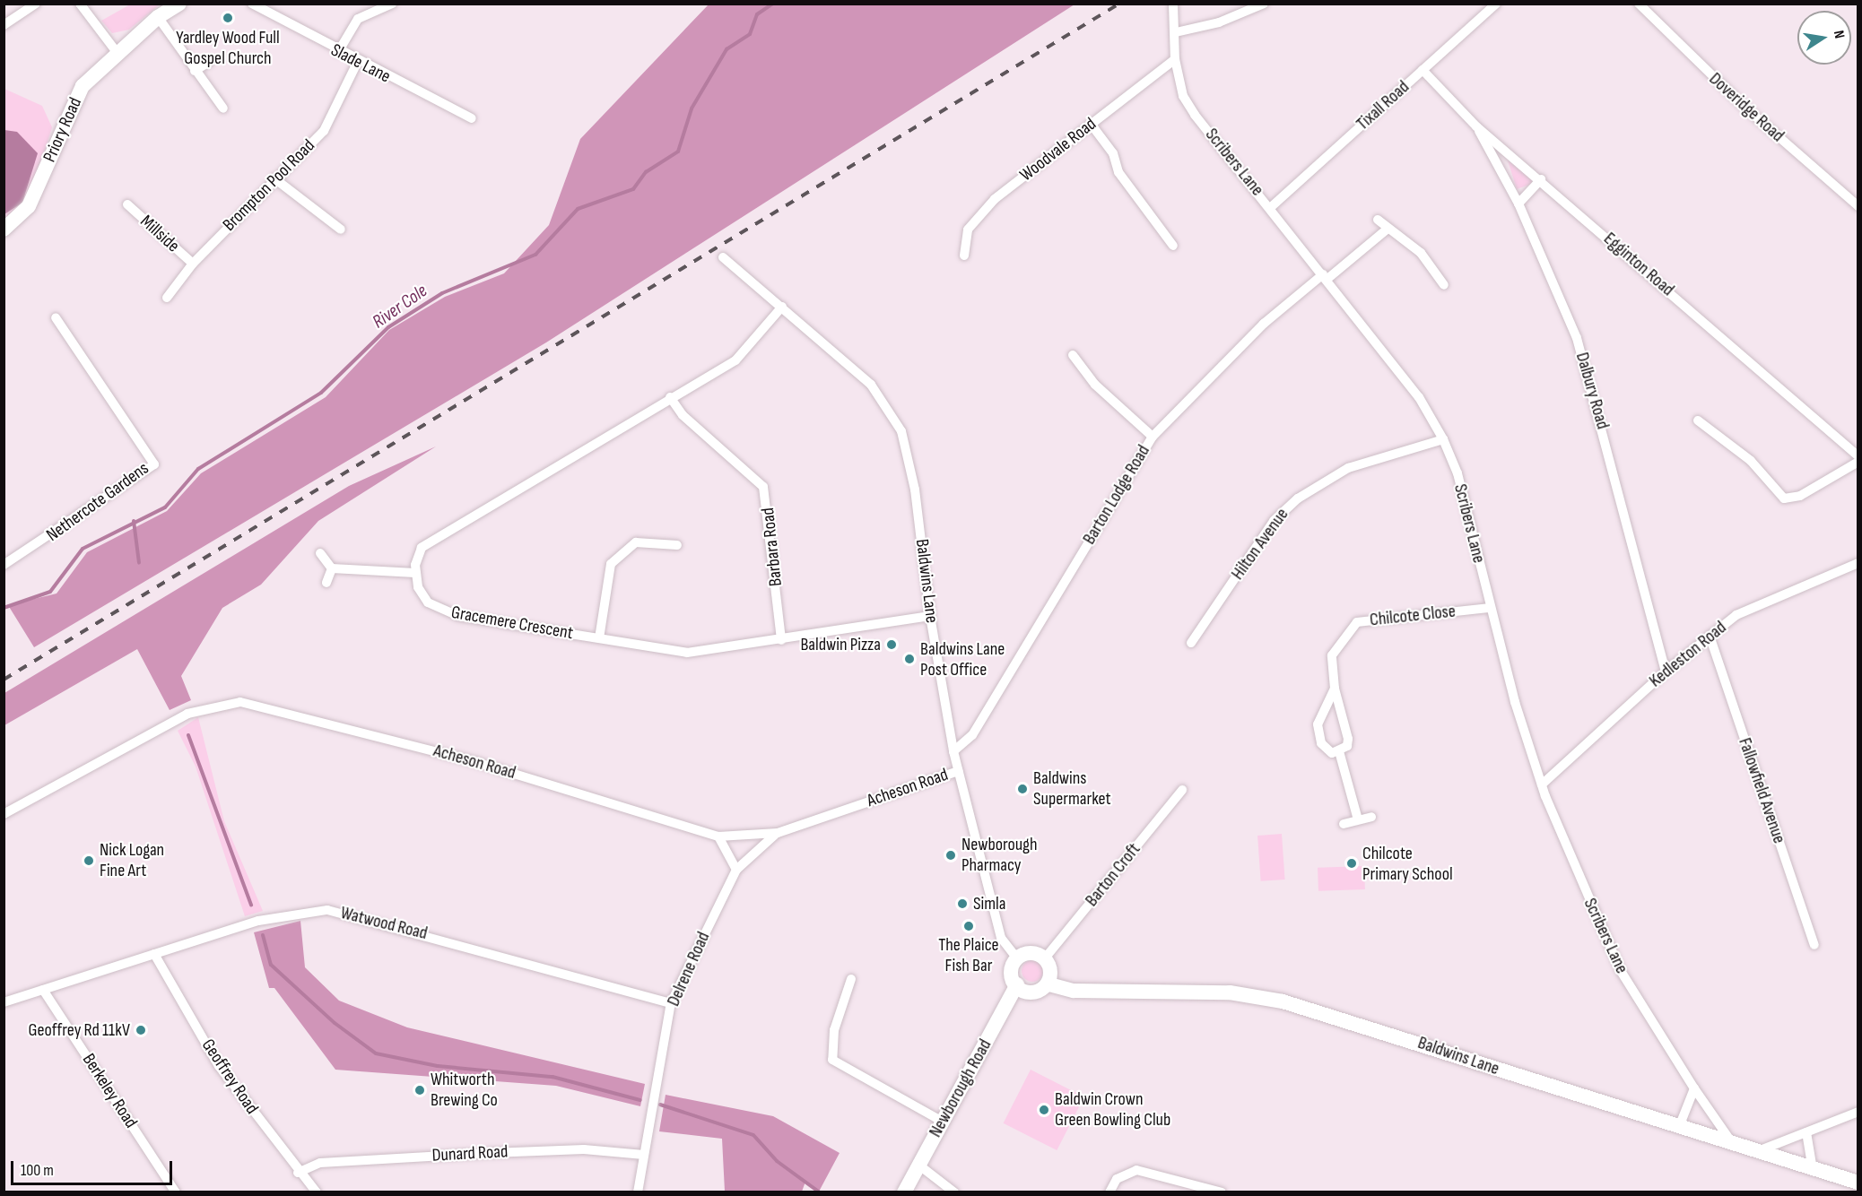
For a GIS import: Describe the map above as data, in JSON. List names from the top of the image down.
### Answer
{
  "streets": {
    "street": [
      "Slade Lane",
      "Tixall Road",
      "Doveridge Road",
      "Priory Road",
      "Woodvale Road",
      "Scribers Lane",
      "Brompton Pool Road",
      "Millside",
      "Egginton Road",
      "Dalbury Road",
      "Barton Lodge Road",
      "Nethercote Gardens",
      "Hilton Avenue",
      "Barbara Road",
      "Baldwins Lane",
      "Chilcote Close",
      "Gracemere Crescent",
      "Kedleston Road",
      "Acheson Road",
      "Fallowfield Avenue",
      "Barton Croft",
      "Watwood Road",
      "Delrene Road",
      "Geoffrey Road",
      "Newborough Road",
      "Berkeley Road",
      "Dunard Road"
    ]
  },
  "crossings": [
    ["Slade Lane", "Brompton Pool Road"],
    ["Tixall Road", "Scribers Lane"],
    ["Tixall Road", "Egginton Road"],
    ["Woodvale Road", "Scribers Lane"],
    ["Scribers Lane", "Barton Lodge Road"],
    ["Scribers Lane", "Hilton Avenue"],
    ["Scribers Lane", "Baldwins Lane"],
    ["Scribers Lane", "Chilcote Close"],
    ["Scribers Lane", "Kedleston Road"],
    ["Brompton Pool Road", "Millside"],
    ["Egginton Road", "Dalbury Road"],
    ["Dalbury Road", "Kedleston Road"],
    ["Barton Lodge Road", "Baldwins Lane"],
    ["Barbara Road", "Gracemere Crescent"],
    ["Baldwins Lane", "Gracemere Crescent"],
    ["Baldwins Lane", "Acheson Road"],
    ["Baldwins Lane", "Barton Croft"],
    ["Baldwins Lane", "Newborough Road"],
    ["Kedleston Road", "Fallowfield Avenue"],
    ["Acheson Road", "Delrene Road"],
    ["Barton Croft", "Newborough Road"],
    ["Watwood Road", "Delrene Road"],
    ["Watwood Road", "Geoffrey Road"],
    ["Watwood Road", "Berkeley Road"],
    ["Delrene Road", "Dunard Road"],
    ["Geoffrey Road", "Dunard Road"]
  ],
  "water": ["River Cole"],
  "places": [
    "Yardley Wood Full Gospel Church",
    "Baldwin Pizza",
    "Baldwins Lane Post Office",
    "Baldwins Supermarket",
    "Newborough Pharmacy",
    "Nick Logan Fine Art",
    "Chilcote Primary School",
    "Simla",
    "The Plaice Fish Bar",
    "Geoffrey Rd 11kV",
    "Whitworth Brewing Co",
    "Baldwin Crown Green Bowling Club"
  ],
  "scale_bar": "100 m",
  "north": "right"
}
